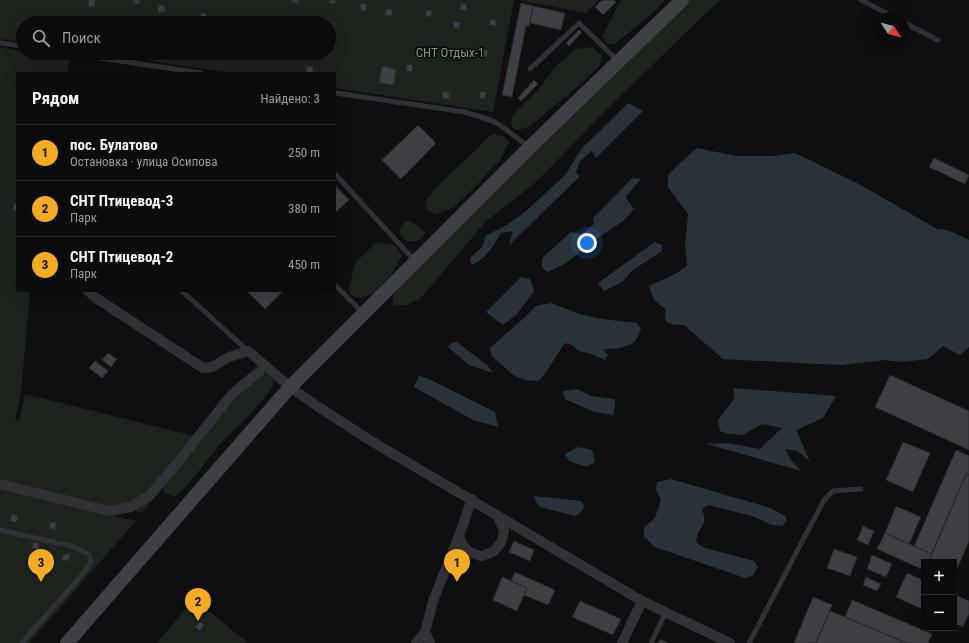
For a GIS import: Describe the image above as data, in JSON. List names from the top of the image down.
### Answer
{
  "parks": ["СНТ Отдых-1"],
  "north": "bottom right",
  "page": {
    "search": "Поиск",
    "heading": ["Рядом", "Найдено: 3"],
    "list": [
      {
        "mark": "1",
        "name": "пос. Булатово",
        "note": "Остановка · улица Осипова",
        "value": "250 m"
      },
      {
        "mark": "2",
        "name": "СНТ Птицевод-3",
        "note": "Парк",
        "value": "380 m"
      },
      {
        "mark": "3",
        "name": "СНТ Птицевод-2",
        "note": "Парк",
        "value": "450 m"
      }
    ],
    "pins": ["1", "3", "2"],
    "map_buttons": ["+", "−"]
  }
}
